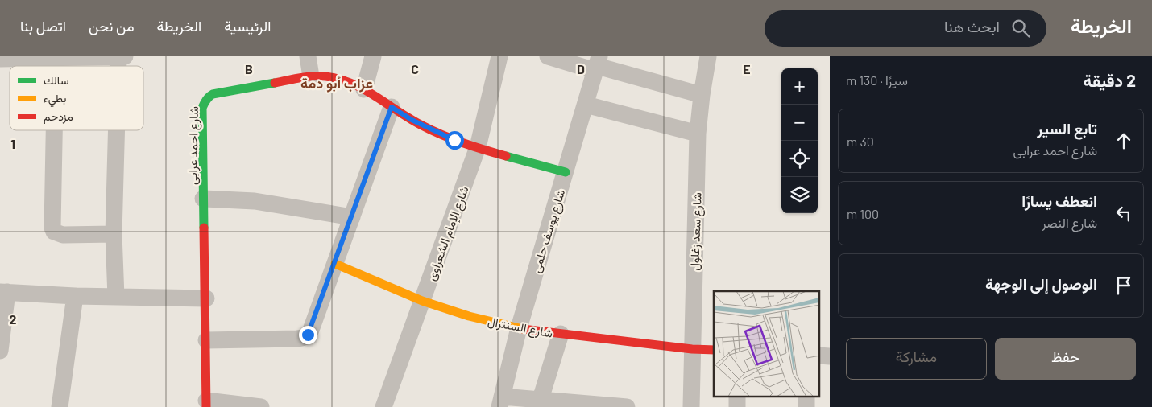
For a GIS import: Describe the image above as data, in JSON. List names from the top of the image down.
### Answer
{
  "streets": {
    "street": [
      "شارع احمد عرابى",
      "شارع يوسف حلمى",
      "شارع سعد زغلول",
      "شارع الإمام الشعراوى",
      "شارع السنترال"
    ]
  },
  "crossings": [
    ["شارع احمد عرابى", "شارع يوسف حلمى"],
    ["شارع احمد عرابى", "شارع الإمام الشعراوى"],
    ["شارع يوسف حلمى", "شارع السنترال"],
    ["شارع سعد زغلول", "شارع السنترال"],
    ["شارع الإمام الشعراوى", "شارع السنترال"]
  ],
  "districts": ["عزاب أبو دمة"],
  "legend": ["سالك", "بطيء", "مزدحم"],
  "page": {
    "header": "الخريطة",
    "search": "ابحث هنا",
    "nav": [
      "الرئيسية",
      "الخريطة",
      "من نحن",
      "اتصل بنا"
    ],
    "heading": ["2 دقيقة", "سيرًا · 130 m"],
    "map_buttons": ["+", "−"],
    "list": [
      ["تابع السير", "شارع احمد عرابى", "30 m"],
      ["انعطف يسارًا", "شارع النصر", "100 m"],
      "الوصول إلى الوجهة"
    ],
    "buttons": ["حفظ", "مشاركة"]
  },
  "grid": {
    "columns": [
      "B",
      "C",
      "D",
      "E"
    ],
    "rows": ["1", "2"]
  }
}
